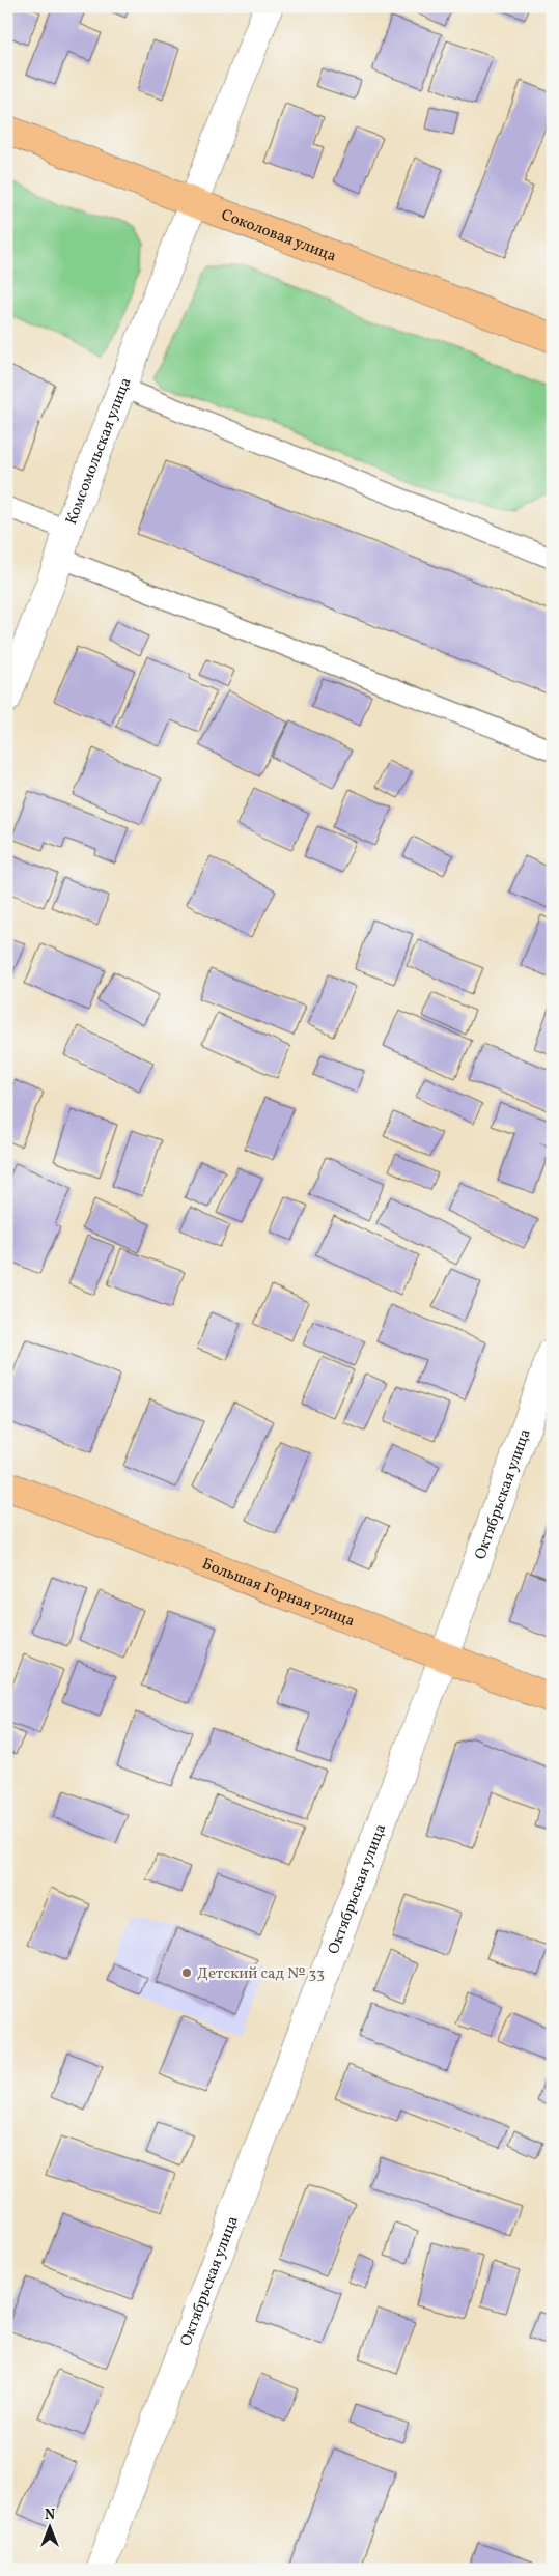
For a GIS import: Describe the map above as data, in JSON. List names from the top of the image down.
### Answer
{
  "streets": {
    "main road": ["Соколовая улица", "Большая Горная улица"],
    "street": ["Комсомольская улица", "Октябрьская улица"]
  },
  "crossings": [
    ["Соколовая улица", "Комсомольская улица"],
    ["Октябрьская улица", "Большая Горная улица"]
  ],
  "places": ["Детский сад № 33"],
  "north": "top"
}
